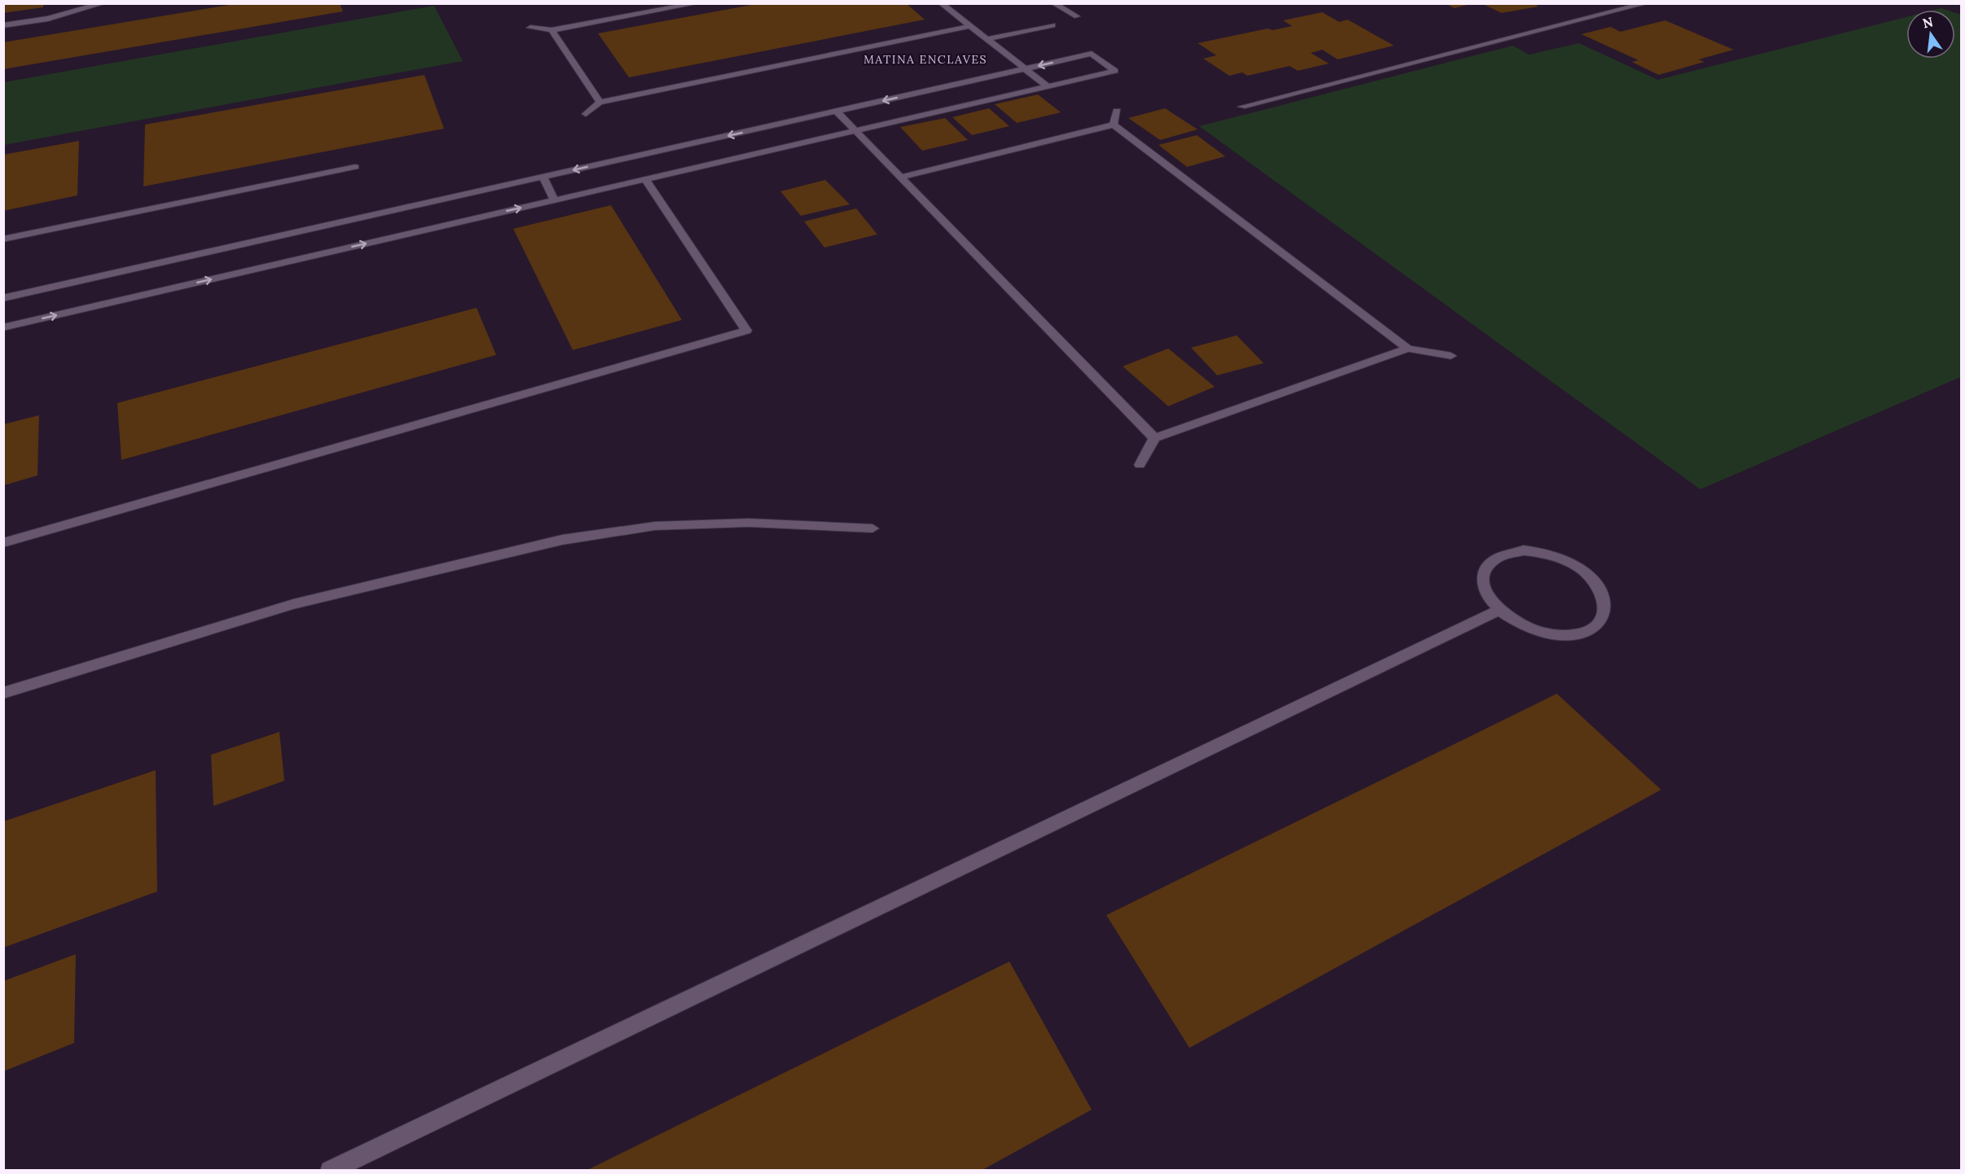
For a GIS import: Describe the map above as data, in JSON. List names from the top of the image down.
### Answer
{
  "districts": ["MATINA ENCLAVES"],
  "north": "top"
}
